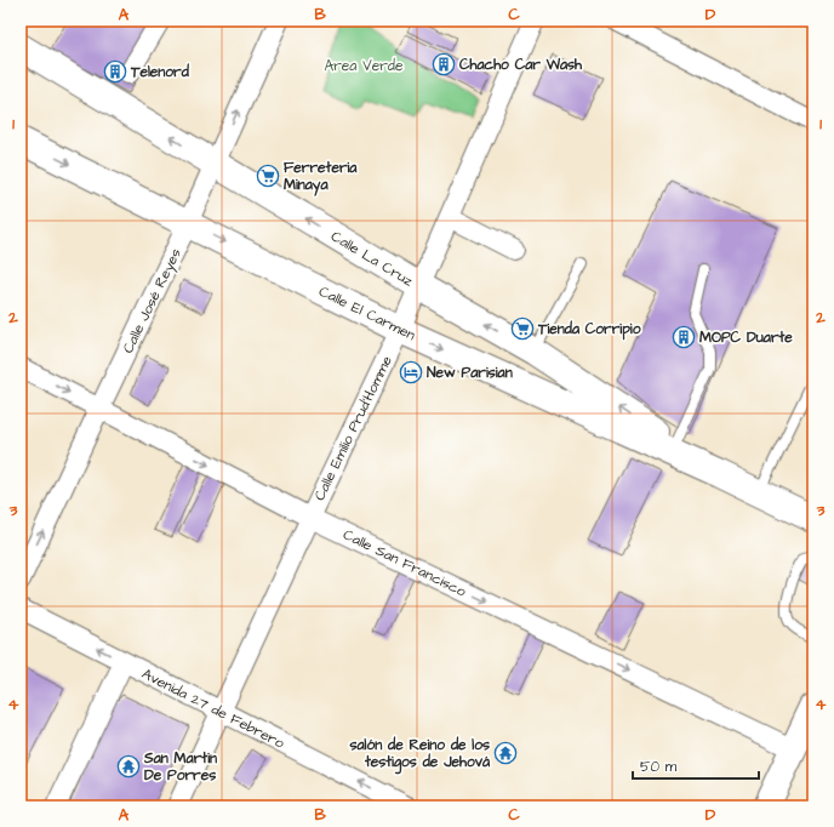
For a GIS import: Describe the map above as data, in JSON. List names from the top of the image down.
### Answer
{
  "streets": {
    "main road": ["Calle La Cruz", "Calle El Carmen"],
    "street": [
      "Calle José Reyes",
      "Calle Emilio Prud'Homme",
      "Calle San Francisco",
      "Avenida 27 de Febrero"
    ]
  },
  "crossings": [
    ["Calle La Cruz", "Calle José Reyes"],
    ["Calle La Cruz", "Calle El Carmen"],
    ["Calle La Cruz", "Calle Emilio Prud'Homme"],
    ["Calle José Reyes", "Calle El Carmen"],
    ["Calle José Reyes", "Calle San Francisco"],
    ["Calle El Carmen", "Calle Emilio Prud'Homme"],
    ["Calle Emilio Prud'Homme", "Calle San Francisco"],
    ["Calle Emilio Prud'Homme", "Avenida 27 de Febrero"]
  ],
  "one_way": [
    "Calle La Cruz",
    "Calle José Reyes",
    "Calle El Carmen",
    "Calle San Francisco",
    "Avenida 27 de Febrero"
  ],
  "parks": ["Area Verde"],
  "places": {
    "building": ["Chacho Car Wash", "Telenord", "MOPC Duarte"],
    "supermarket": ["Ferreteria Minaya", "Tienda Corripio"],
    "hotel": ["New Parisian"],
    "temple": ["salón de Reino de los testigos de Jehová", "San Martin De Porres"]
  },
  "scale_bar": "50 m",
  "grid": {
    "columns": [
      "A",
      "B",
      "C",
      "D"
    ],
    "rows": [
      "1",
      "2",
      "3",
      "4"
    ]
  }
}
